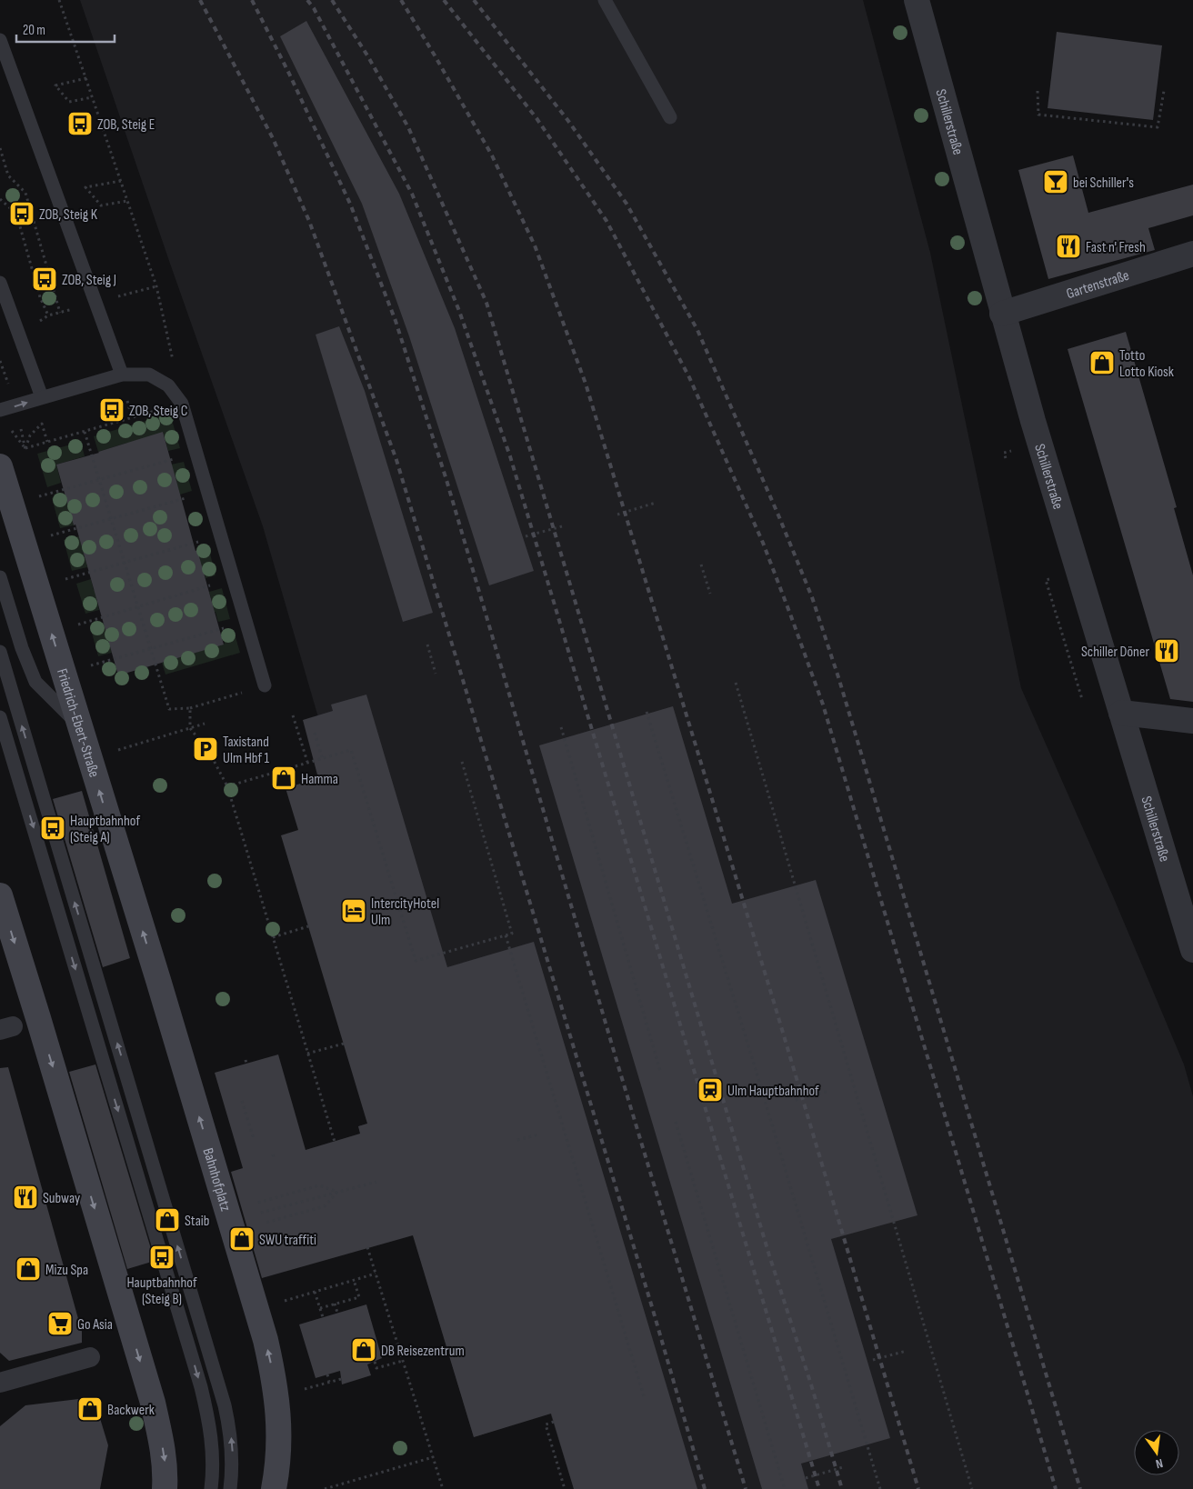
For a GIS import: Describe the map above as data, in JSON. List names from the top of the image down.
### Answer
{
  "streets": {
    "main road": ["Friedrich-Ebert-Straße", "Bahnhofplatz"],
    "street": ["Schillerstraße", "Gartenstraße"]
  },
  "crossings": [
    ["Schillerstraße", "Gartenstraße"],
    ["Friedrich-Ebert-Straße", "Bahnhofplatz"]
  ],
  "one_way": ["Friedrich-Ebert-Straße"],
  "places": {
    "bus stop": [
      "ZOB, Steig E",
      "ZOB, Steig K",
      "ZOB, Steig J",
      "ZOB, Steig C",
      "Hauptbahnhof (Steig A)",
      "Hauptbahnhof (Steig B)"
    ],
    "bar": ["bei Schiller's"],
    "restaurant": ["Fast n' Fresh", "Schiller Döner", "Subway"],
    "shop": [
      "Totto Lotto Kiosk",
      "Hamma",
      "Staib",
      "SWU traffiti",
      "Mizu Spa",
      "DB Reisezentrum",
      "Backwerk"
    ],
    "parking": ["Taxistand Ulm Hbf 1"],
    "hotel": ["IntercityHotel Ulm"],
    "station": ["Ulm Hauptbahnhof"],
    "supermarket": ["Go Asia"]
  },
  "scale_bar": "20 m",
  "north": "bottom"
}
